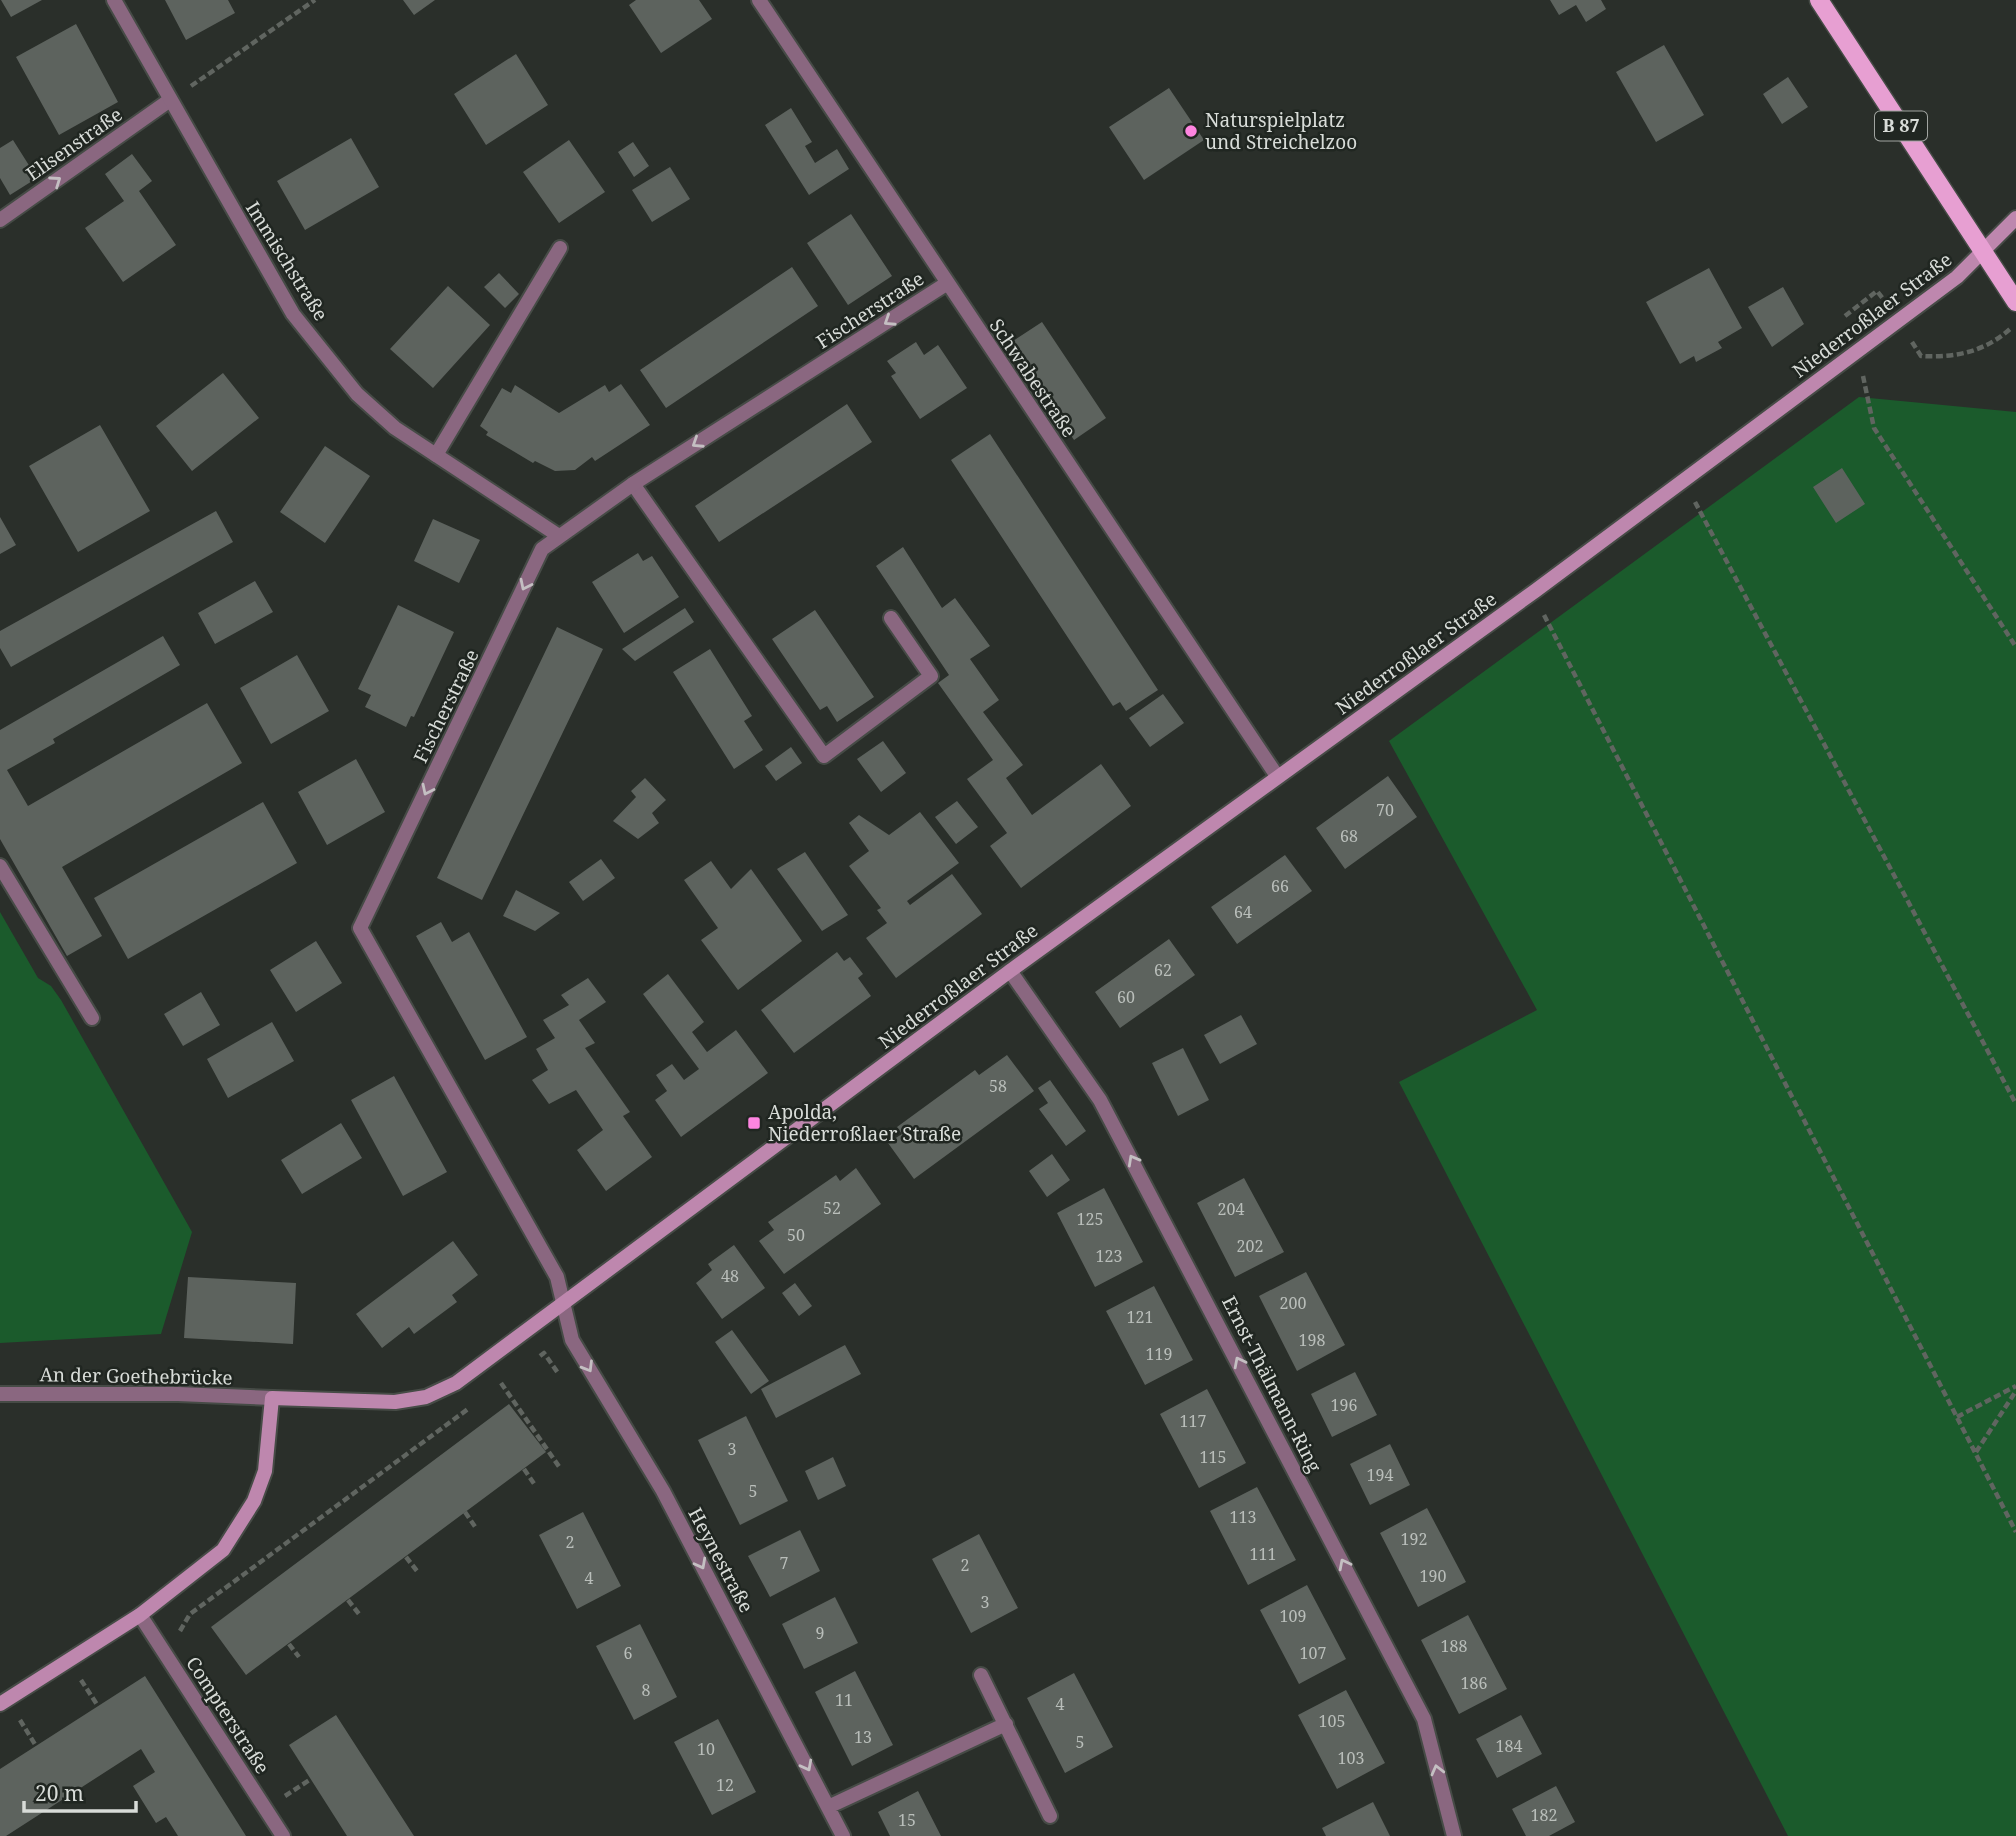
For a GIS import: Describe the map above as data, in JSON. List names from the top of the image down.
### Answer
{
  "streets": {
    "main road": ["B 87", "Niederroßlaer Straße"],
    "street": [
      "Elisenstraße",
      "Immischstraße",
      "Fischerstraße",
      "Schwabestraße",
      "An der Goethebrücke",
      "Ernst-Thälmann-Ring",
      "Heynestraße",
      "Compterstraße"
    ]
  },
  "crossings": [
    ["B 87", "Niederroßlaer Straße"],
    ["Elisenstraße", "Immischstraße"],
    ["Immischstraße", "Fischerstraße"],
    ["Fischerstraße", "Niederroßlaer Straße"],
    ["Fischerstraße", "Schwabestraße"],
    ["Fischerstraße", "Heynestraße"],
    ["Niederroßlaer Straße", "Schwabestraße"],
    ["Niederroßlaer Straße", "An der Goethebrücke"],
    ["Niederroßlaer Straße", "Ernst-Thälmann-Ring"],
    ["Niederroßlaer Straße", "Heynestraße"]
  ],
  "one_way": [
    "Elisenstraße",
    "Fischerstraße",
    "Ernst-Thälmann-Ring",
    "Heynestraße"
  ],
  "places": {
    "other": ["Naturspielplatz und Streichelzoo"],
    "transit": ["Apolda, Niederroßlaer Straße"]
  },
  "house_numbers": [
    "70",
    "68",
    "66",
    "64",
    "62",
    "60",
    "58",
    "52",
    "204",
    "125",
    "50",
    "202",
    "123",
    "48",
    "200",
    "121",
    "198",
    "119",
    "196",
    "117",
    "3",
    "115",
    "194",
    "5",
    "113",
    "192",
    "2",
    "111",
    "7",
    "2",
    "190",
    "4",
    "3",
    "109",
    "9",
    "188",
    "6",
    "107",
    "186",
    "8",
    "11",
    "4",
    "105",
    "13",
    "5",
    "184",
    "10",
    "103",
    "12",
    "182",
    "15"
  ],
  "scale_bar": "20 m"
}
